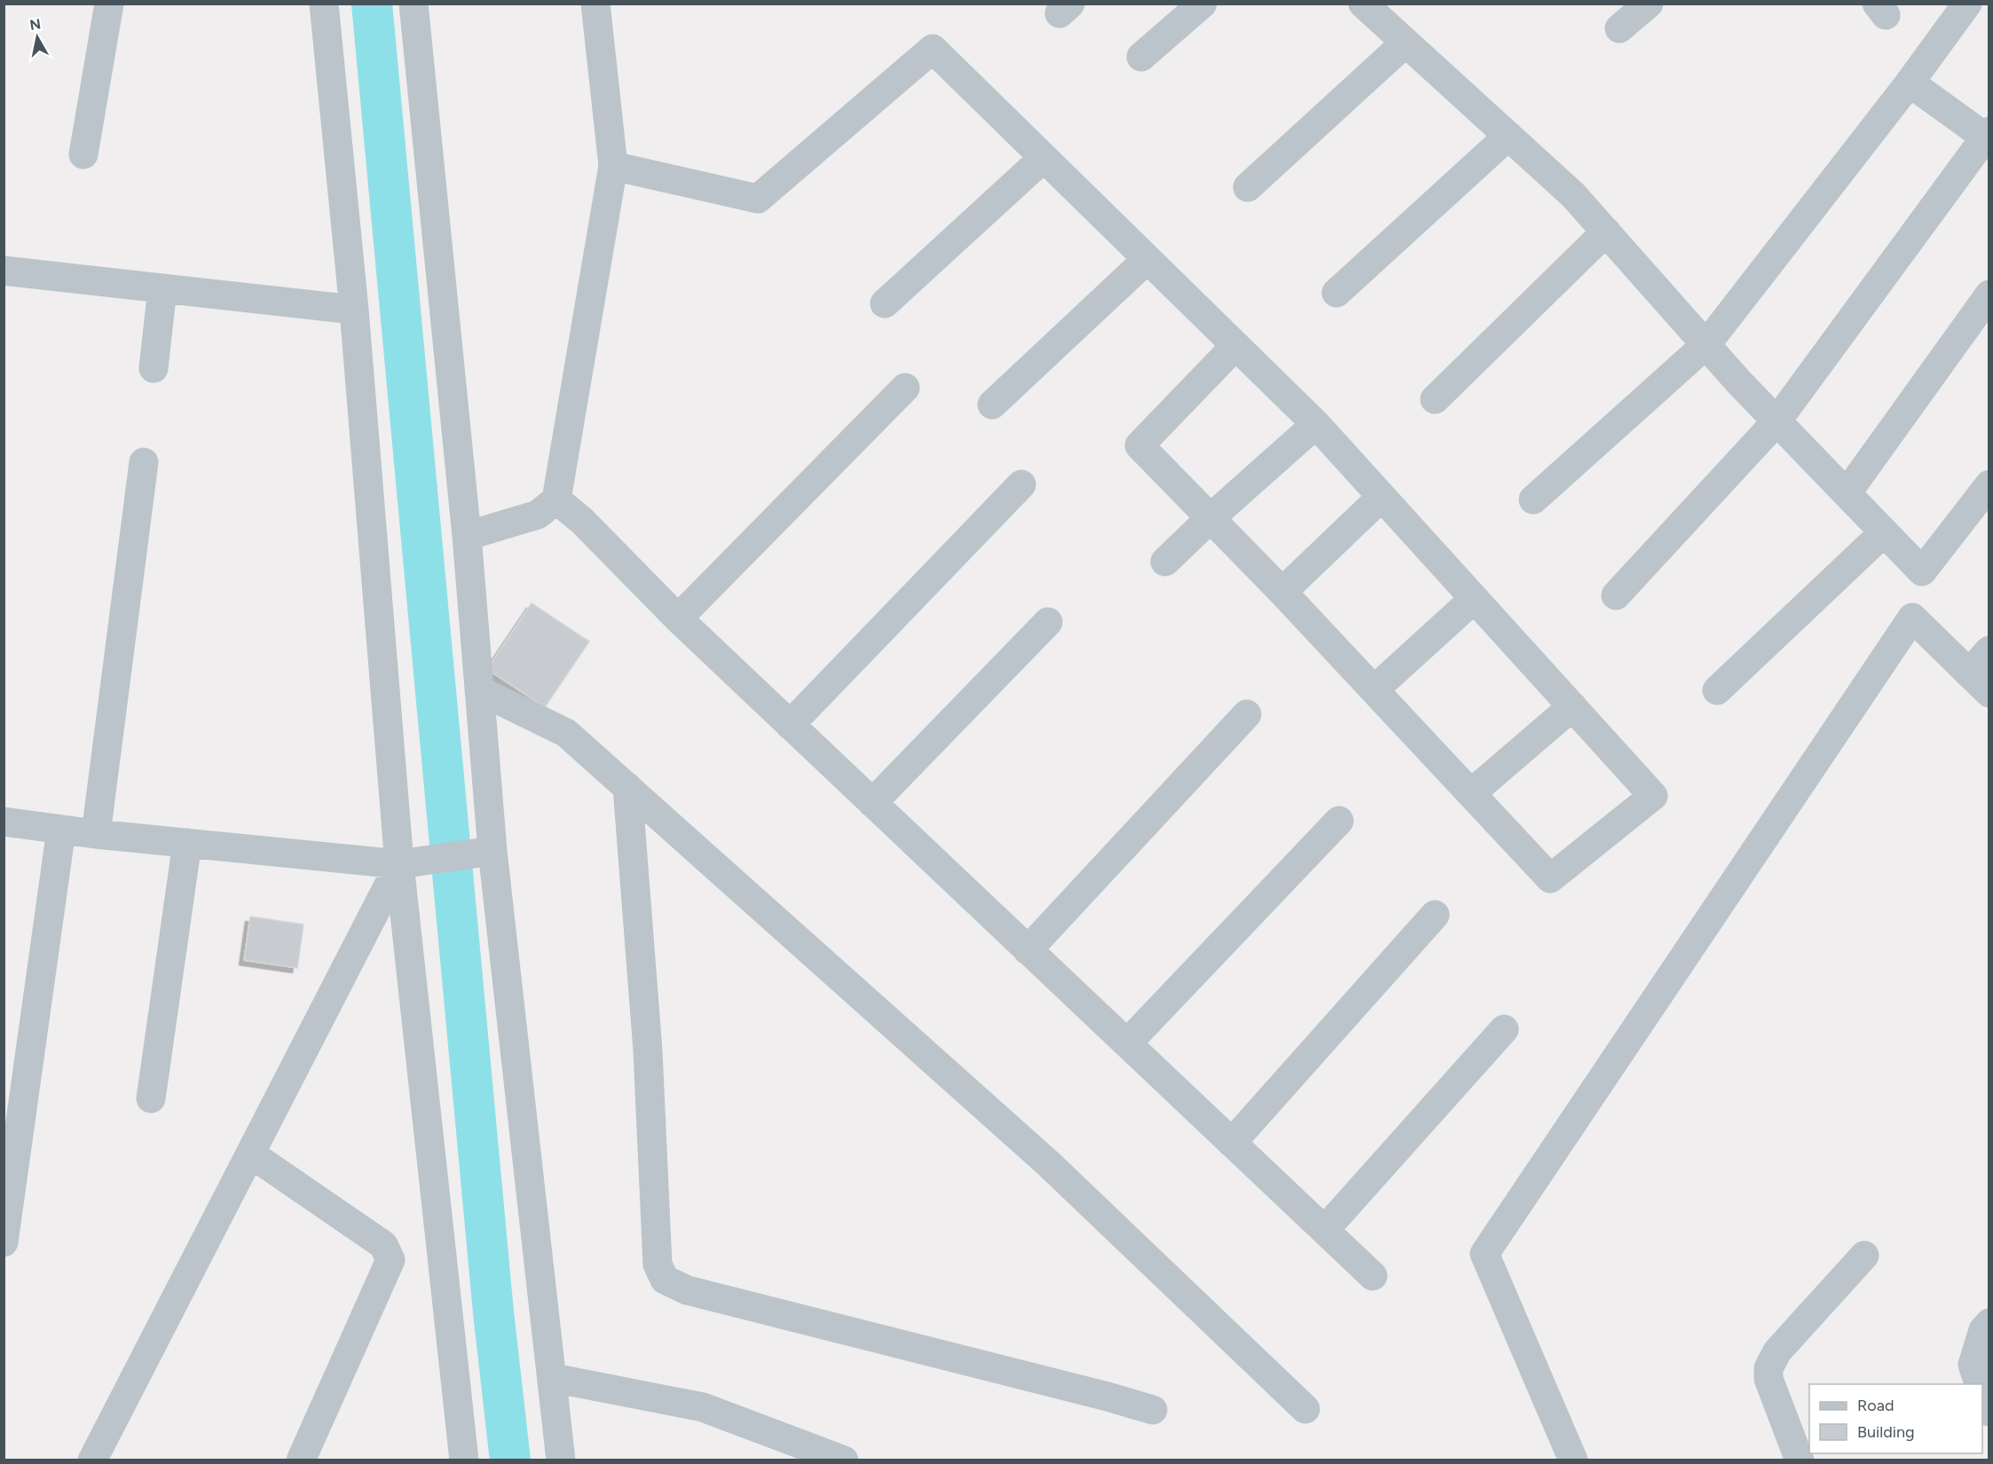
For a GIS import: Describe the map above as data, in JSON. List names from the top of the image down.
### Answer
{
  "legend": ["Road", "Building"],
  "north": "top"
}
